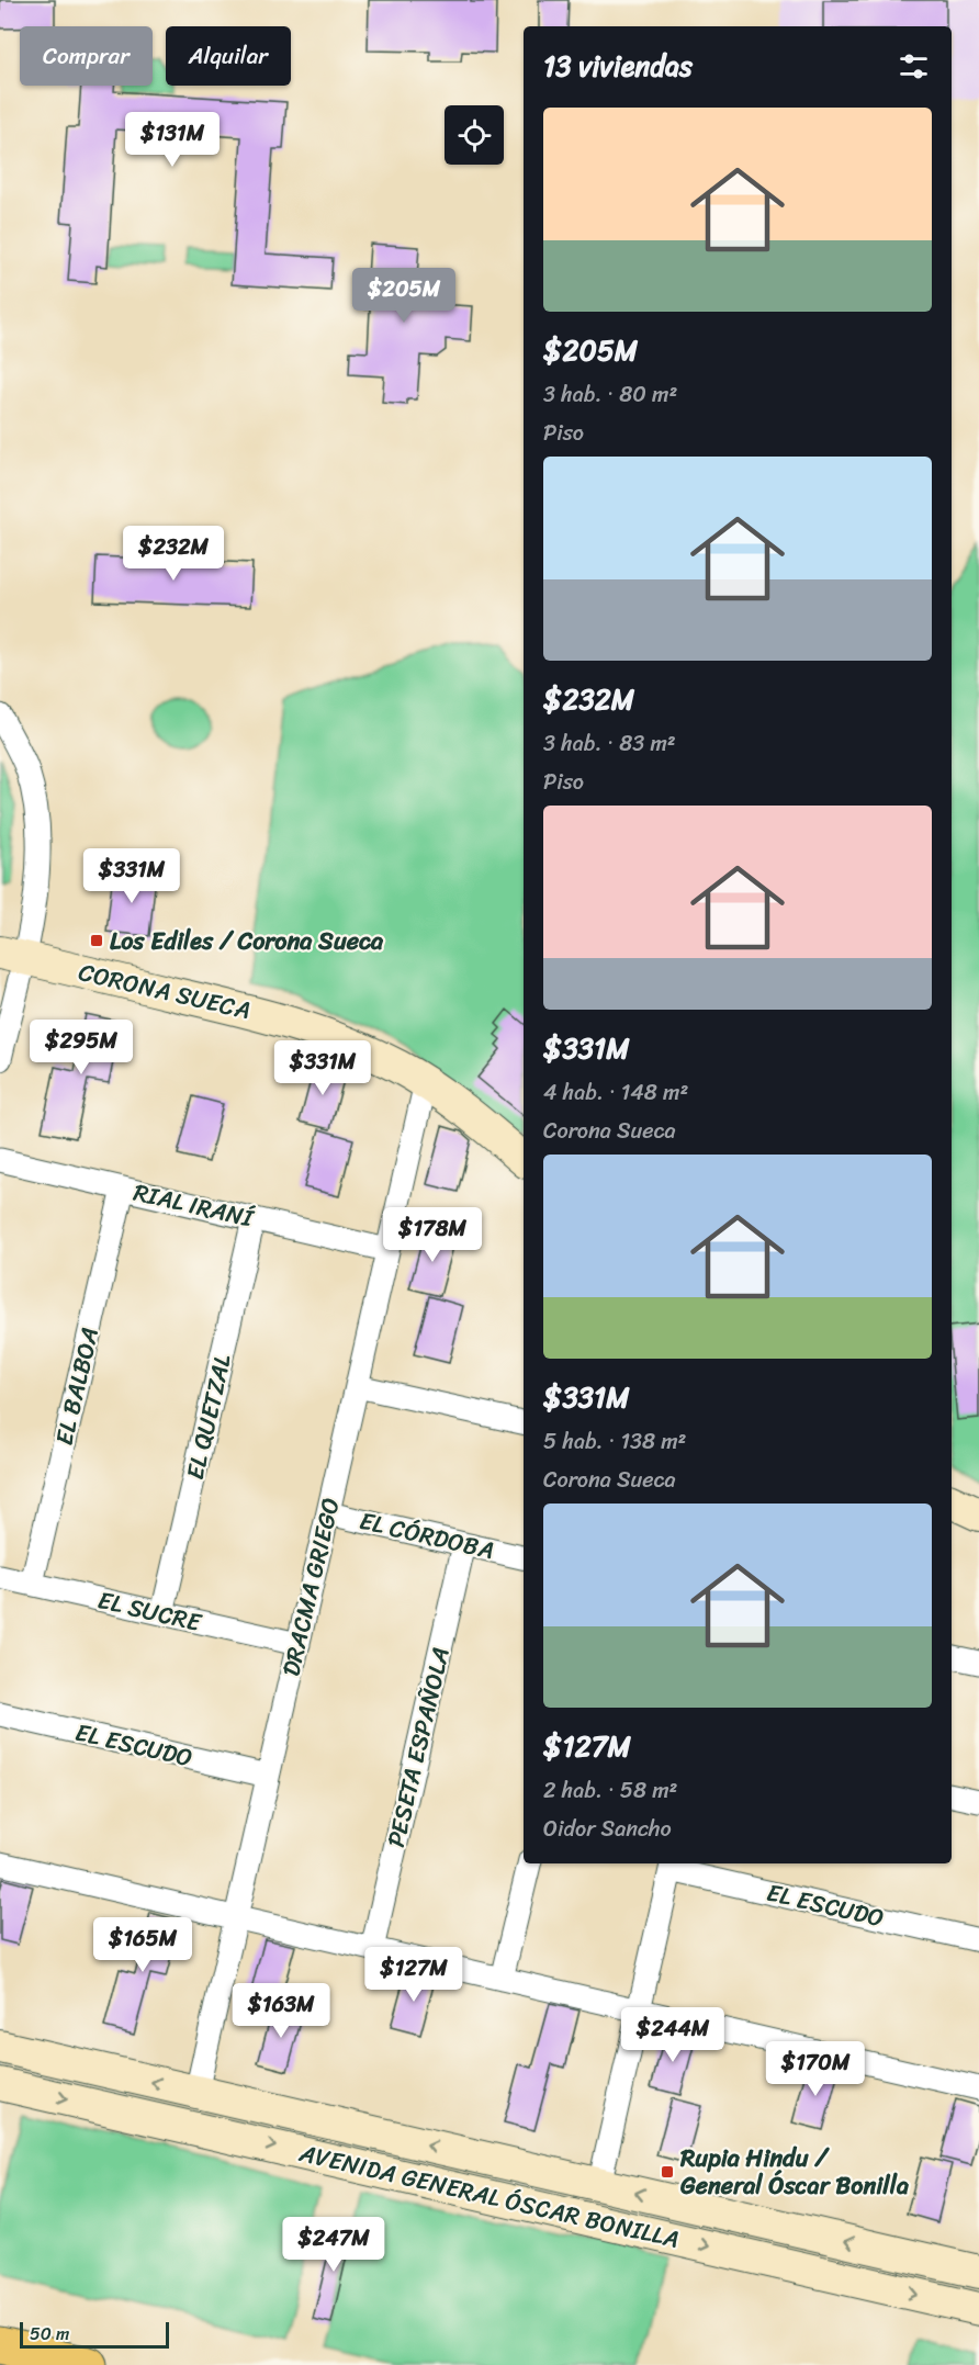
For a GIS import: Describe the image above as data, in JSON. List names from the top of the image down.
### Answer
{
  "streets": {
    "main road": ["CORONA SUECA", "AVENIDA GENERAL ÓSCAR BONILLA"],
    "street": [
      "RIAL IRANÍ",
      "EL BALBOA",
      "EL QUETZAL",
      "EL CÓRDOBA",
      "DRACMA GRIEGO",
      "EL SUCRE",
      "EL ESCUDO",
      "PESETA ESPAÑOLA"
    ]
  },
  "crossings": [
    ["CORONA SUECA", "DRACMA GRIEGO"],
    ["RIAL IRANÍ", "EL BALBOA"],
    ["RIAL IRANÍ", "EL QUETZAL"],
    ["RIAL IRANÍ", "DRACMA GRIEGO"],
    ["EL BALBOA", "EL SUCRE"],
    ["EL QUETZAL", "EL SUCRE"],
    ["EL CÓRDOBA", "DRACMA GRIEGO"],
    ["EL CÓRDOBA", "PESETA ESPAÑOLA"],
    ["DRACMA GRIEGO", "EL SUCRE"],
    ["DRACMA GRIEGO", "EL ESCUDO"],
    ["DRACMA GRIEGO", "AVENIDA GENERAL ÓSCAR BONILLA"]
  ],
  "places": {
    "transit": ["Los Ediles / Corona Sueca", "Rupia Hindu / General Óscar Bonilla"]
  },
  "scale_bar": "50 m",
  "page": {
    "chip": ["Comprar", "Alquilar"],
    "heading": "13 viviendas",
    "list": [
      {
        "name": "$205M",
        "note": "3 hab. · 80 m² · Piso"
      },
      {
        "name": "$232M",
        "note": "3 hab. · 83 m² · Piso"
      },
      {
        "name": "$331M",
        "note": "4 hab. · 148 m² · Corona Sueca"
      },
      {
        "name": "$331M",
        "note": "5 hab. · 138 m² · Corona Sueca"
      },
      {
        "name": "$127M",
        "note": "2 hab. · 58 m² · Oidor Sancho"
      }
    ],
    "price": [
      "$131M",
      "$205M",
      "$232M",
      "$331M",
      "$295M",
      "$331M",
      "$178M",
      "$165M",
      "$127M",
      "$163M",
      "$244M",
      "$170M",
      "$247M"
    ],
    "scale": "50 m"
  }
}
